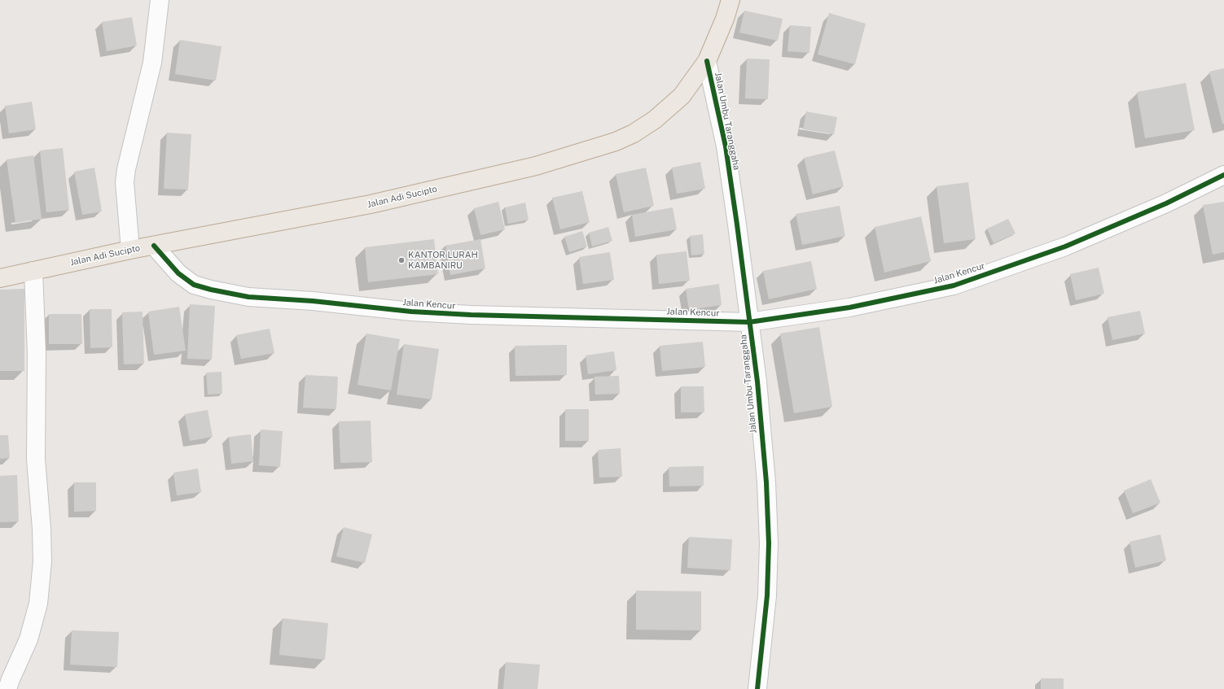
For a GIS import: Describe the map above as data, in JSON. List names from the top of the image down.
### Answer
{
  "streets": {
    "highway": ["Jalan Adi Sucipto"],
    "street": ["Jalan Umbu Taranggaha", "Jalan Kencur"]
  },
  "crossings": [
    ["Jalan Umbu Taranggaha", "Jalan Adi Sucipto"],
    ["Jalan Umbu Taranggaha", "Jalan Kencur"],
    ["Jalan Adi Sucipto", "Jalan Kencur"]
  ],
  "places": ["KANTOR LURAH KAMBANIRU"]
}
